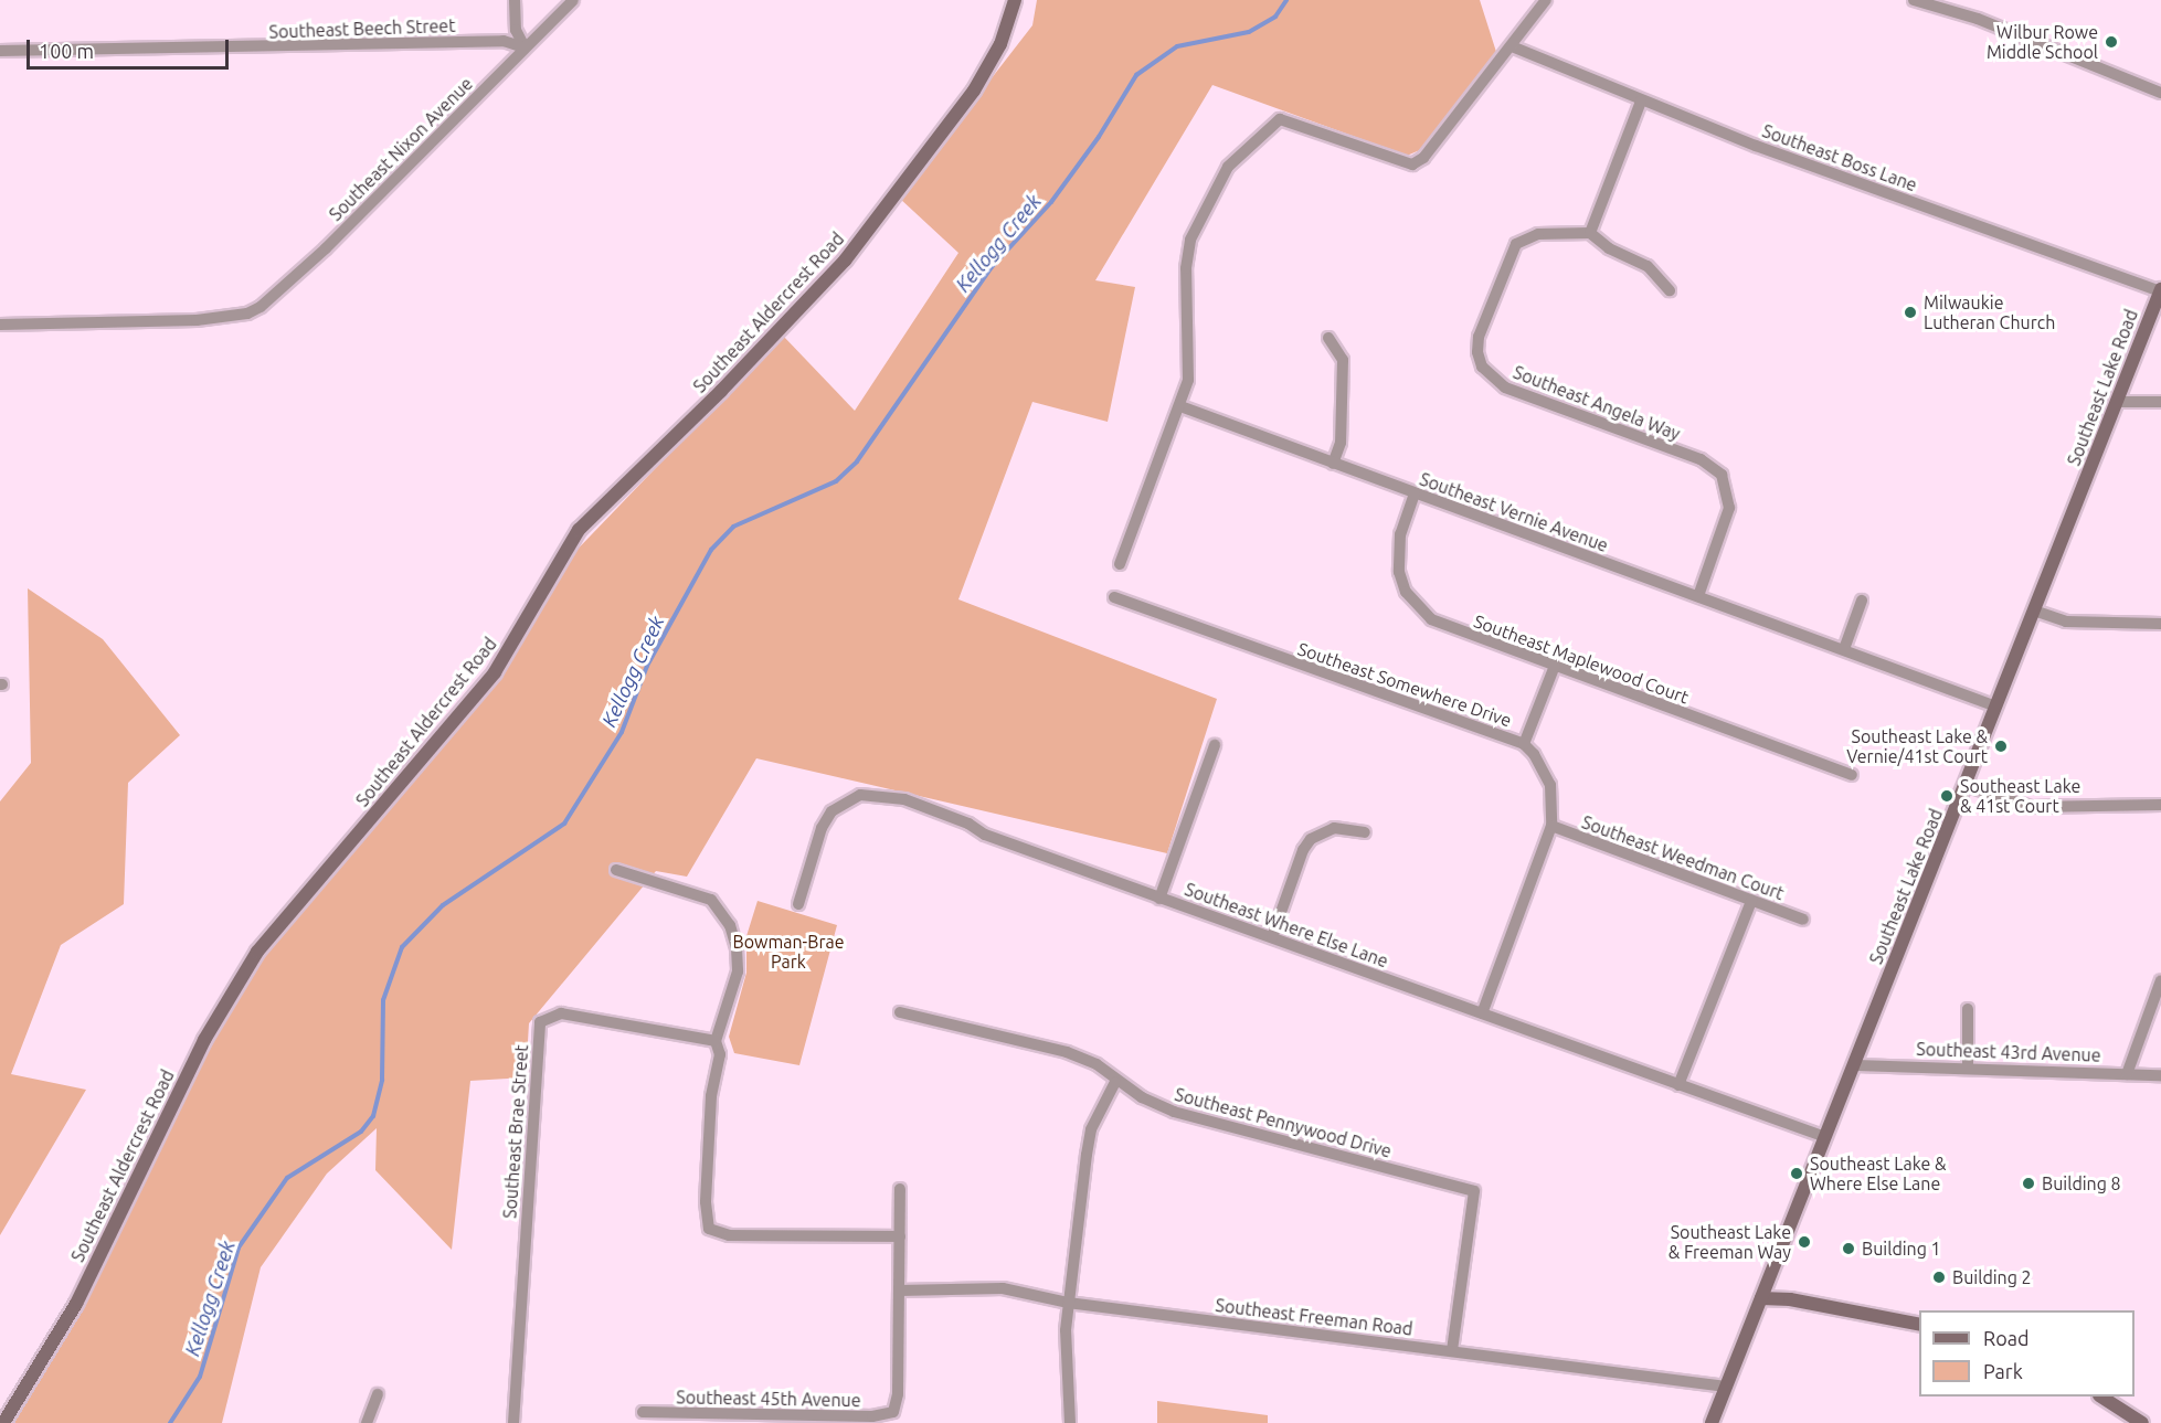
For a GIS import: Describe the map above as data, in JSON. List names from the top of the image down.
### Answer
{
  "streets": {
    "street": [
      "Southeast Beech Street",
      "Southeast Nixon Avenue",
      "Southeast Boss Lane",
      "Southeast Aldercrest Road",
      "Southeast Lake Road",
      "Southeast Angela Way",
      "Southeast Vernie Avenue",
      "Southeast Maplewood Court",
      "Southeast Somewhere Drive",
      "Southeast Weedman Court",
      "Southeast Where Else Lane",
      "Southeast 43rd Avenue",
      "Southeast Pennywood Drive",
      "Southeast Brae Street",
      "Southeast Freeman Road",
      "Southeast 45th Avenue"
    ]
  },
  "crossings": [
    ["Southeast Beech Street", "Southeast Nixon Avenue"],
    ["Southeast Boss Lane", "Southeast Lake Road"],
    ["Southeast Lake Road", "Southeast Vernie Avenue"],
    ["Southeast Lake Road", "Southeast Where Else Lane"],
    ["Southeast Lake Road", "Southeast 43rd Avenue"],
    ["Southeast Lake Road", "Southeast Freeman Road"],
    ["Southeast Angela Way", "Southeast Vernie Avenue"],
    ["Southeast Vernie Avenue", "Southeast Maplewood Court"],
    ["Southeast Somewhere Drive", "Southeast Weedman Court"],
    ["Southeast Somewhere Drive", "Southeast Where Else Lane"],
    ["Southeast Pennywood Drive", "Southeast Freeman Road"],
    ["Southeast Freeman Road", "Southeast 45th Avenue"]
  ],
  "water": ["Kellogg Creek"],
  "parks": ["Bowman-Brae Park"],
  "places": [
    "Wilbur Rowe Middle School",
    "Milwaukie Lutheran Church",
    "Southeast Lake & Vernie/41st Court",
    "Southeast Lake & 41st Court",
    "Southeast Lake & Where Else Lane",
    "Building 8",
    "Southeast Lake & Freeman Way",
    "Building 1",
    "Building 2"
  ],
  "legend": ["Road", "Park"],
  "scale_bar": "100 m"
}
